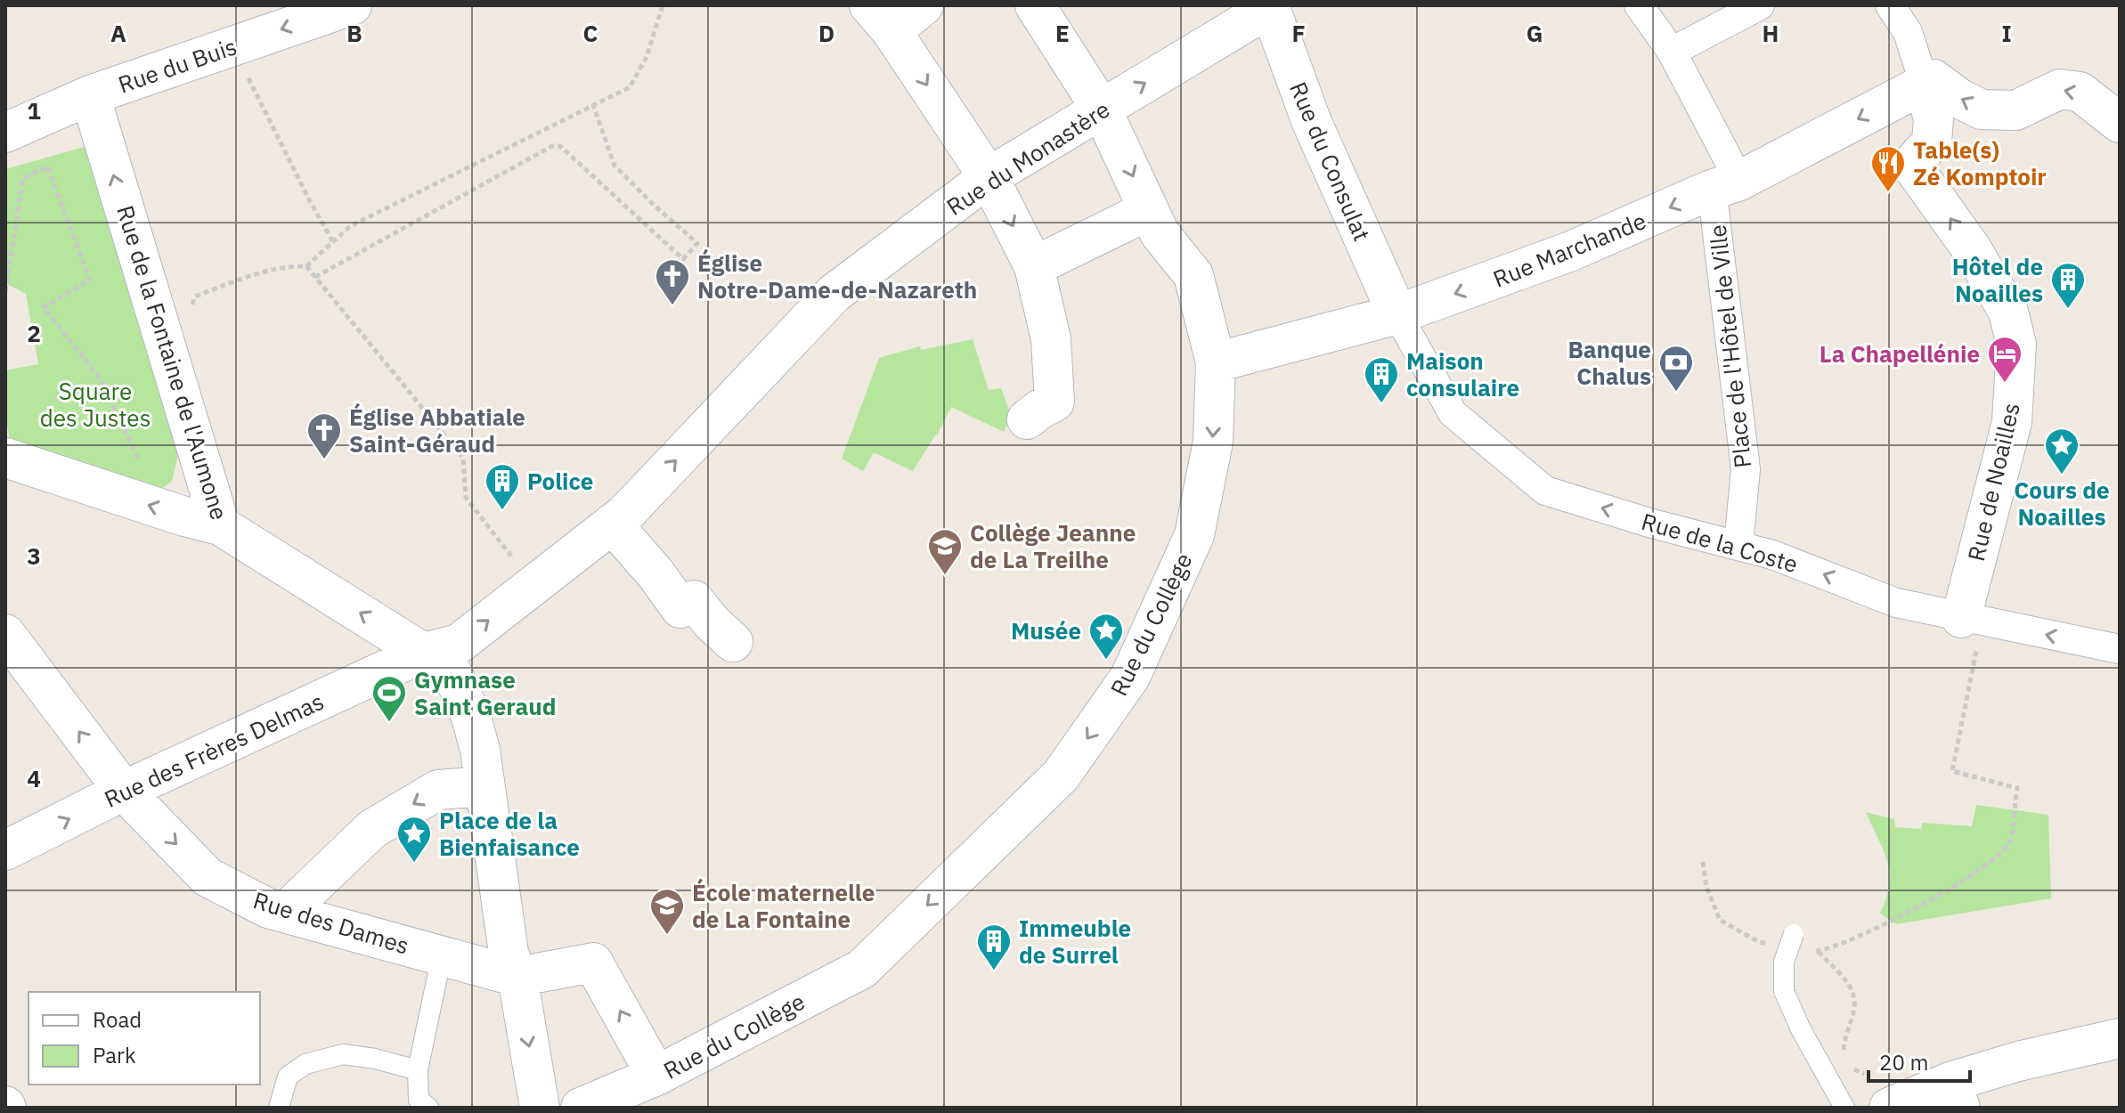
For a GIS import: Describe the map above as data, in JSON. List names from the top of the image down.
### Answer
{
  "streets": {
    "street": [
      "Rue du Buis",
      "Rue du Monastère",
      "Rue du Consulat",
      "Rue Marchande",
      "Place de l'Hôtel de Ville",
      "Rue de la Fontaine de l'Aumone",
      "Rue de Noailles",
      "Rue de la Coste",
      "Rue du Collège",
      "Rue des Frères Delmas",
      "Rue des Dames"
    ]
  },
  "crossings": [
    ["Rue du Buis", "Rue de la Fontaine de l'Aumone"],
    ["Rue du Monastère", "Rue du Consulat"],
    ["Rue du Monastère", "Rue du Collège"],
    ["Rue du Monastère", "Rue des Frères Delmas"],
    ["Rue du Consulat", "Rue Marchande"],
    ["Rue du Consulat", "Rue de la Coste"],
    ["Rue Marchande", "Place de l'Hôtel de Ville"],
    ["Rue Marchande", "Rue de la Coste"],
    ["Rue Marchande", "Rue du Collège"],
    ["Place de l'Hôtel de Ville", "Rue de la Coste"],
    ["Rue de la Fontaine de l'Aumone", "Rue des Frères Delmas"],
    ["Rue de Noailles", "Rue de la Coste"],
    ["Rue des Frères Delmas", "Rue des Dames"]
  ],
  "one_way": [
    "Rue du Monastère",
    "Rue Marchande",
    "Rue de la Fontaine de l'Aumone",
    "Rue de Noailles",
    "Rue de la Coste",
    "Rue du Collège",
    "Rue des Frères Delmas"
  ],
  "parks": ["Square des Justes"],
  "places": {
    "restaurant": ["Table(s) Zé Komptoir"],
    "church": ["Église Notre-Dame-de-Nazareth", "Église Abbatiale Saint-Géraud"],
    "building": [
      "Hôtel de Noailles",
      "Maison consulaire",
      "Police",
      "Immeuble de Surrel"
    ],
    "hotel": ["La Chapellénie"],
    "bank": ["Banque Chalus"],
    "place": ["Cours de Noailles", "Musée", "Place de la Bienfaisance"],
    "school or university": ["Collège Jeanne de La Treilhe", "École maternelle de La Fontaine"],
    "sports": ["Gymnase Saint Geraud"]
  },
  "legend": ["Road", "Park"],
  "scale_bar": "20 m",
  "grid": {
    "columns": [
      "A",
      "B",
      "C",
      "D",
      "E",
      "F",
      "G",
      "H",
      "I"
    ],
    "rows": [
      "1",
      "2",
      "3",
      "4"
    ]
  }
}
